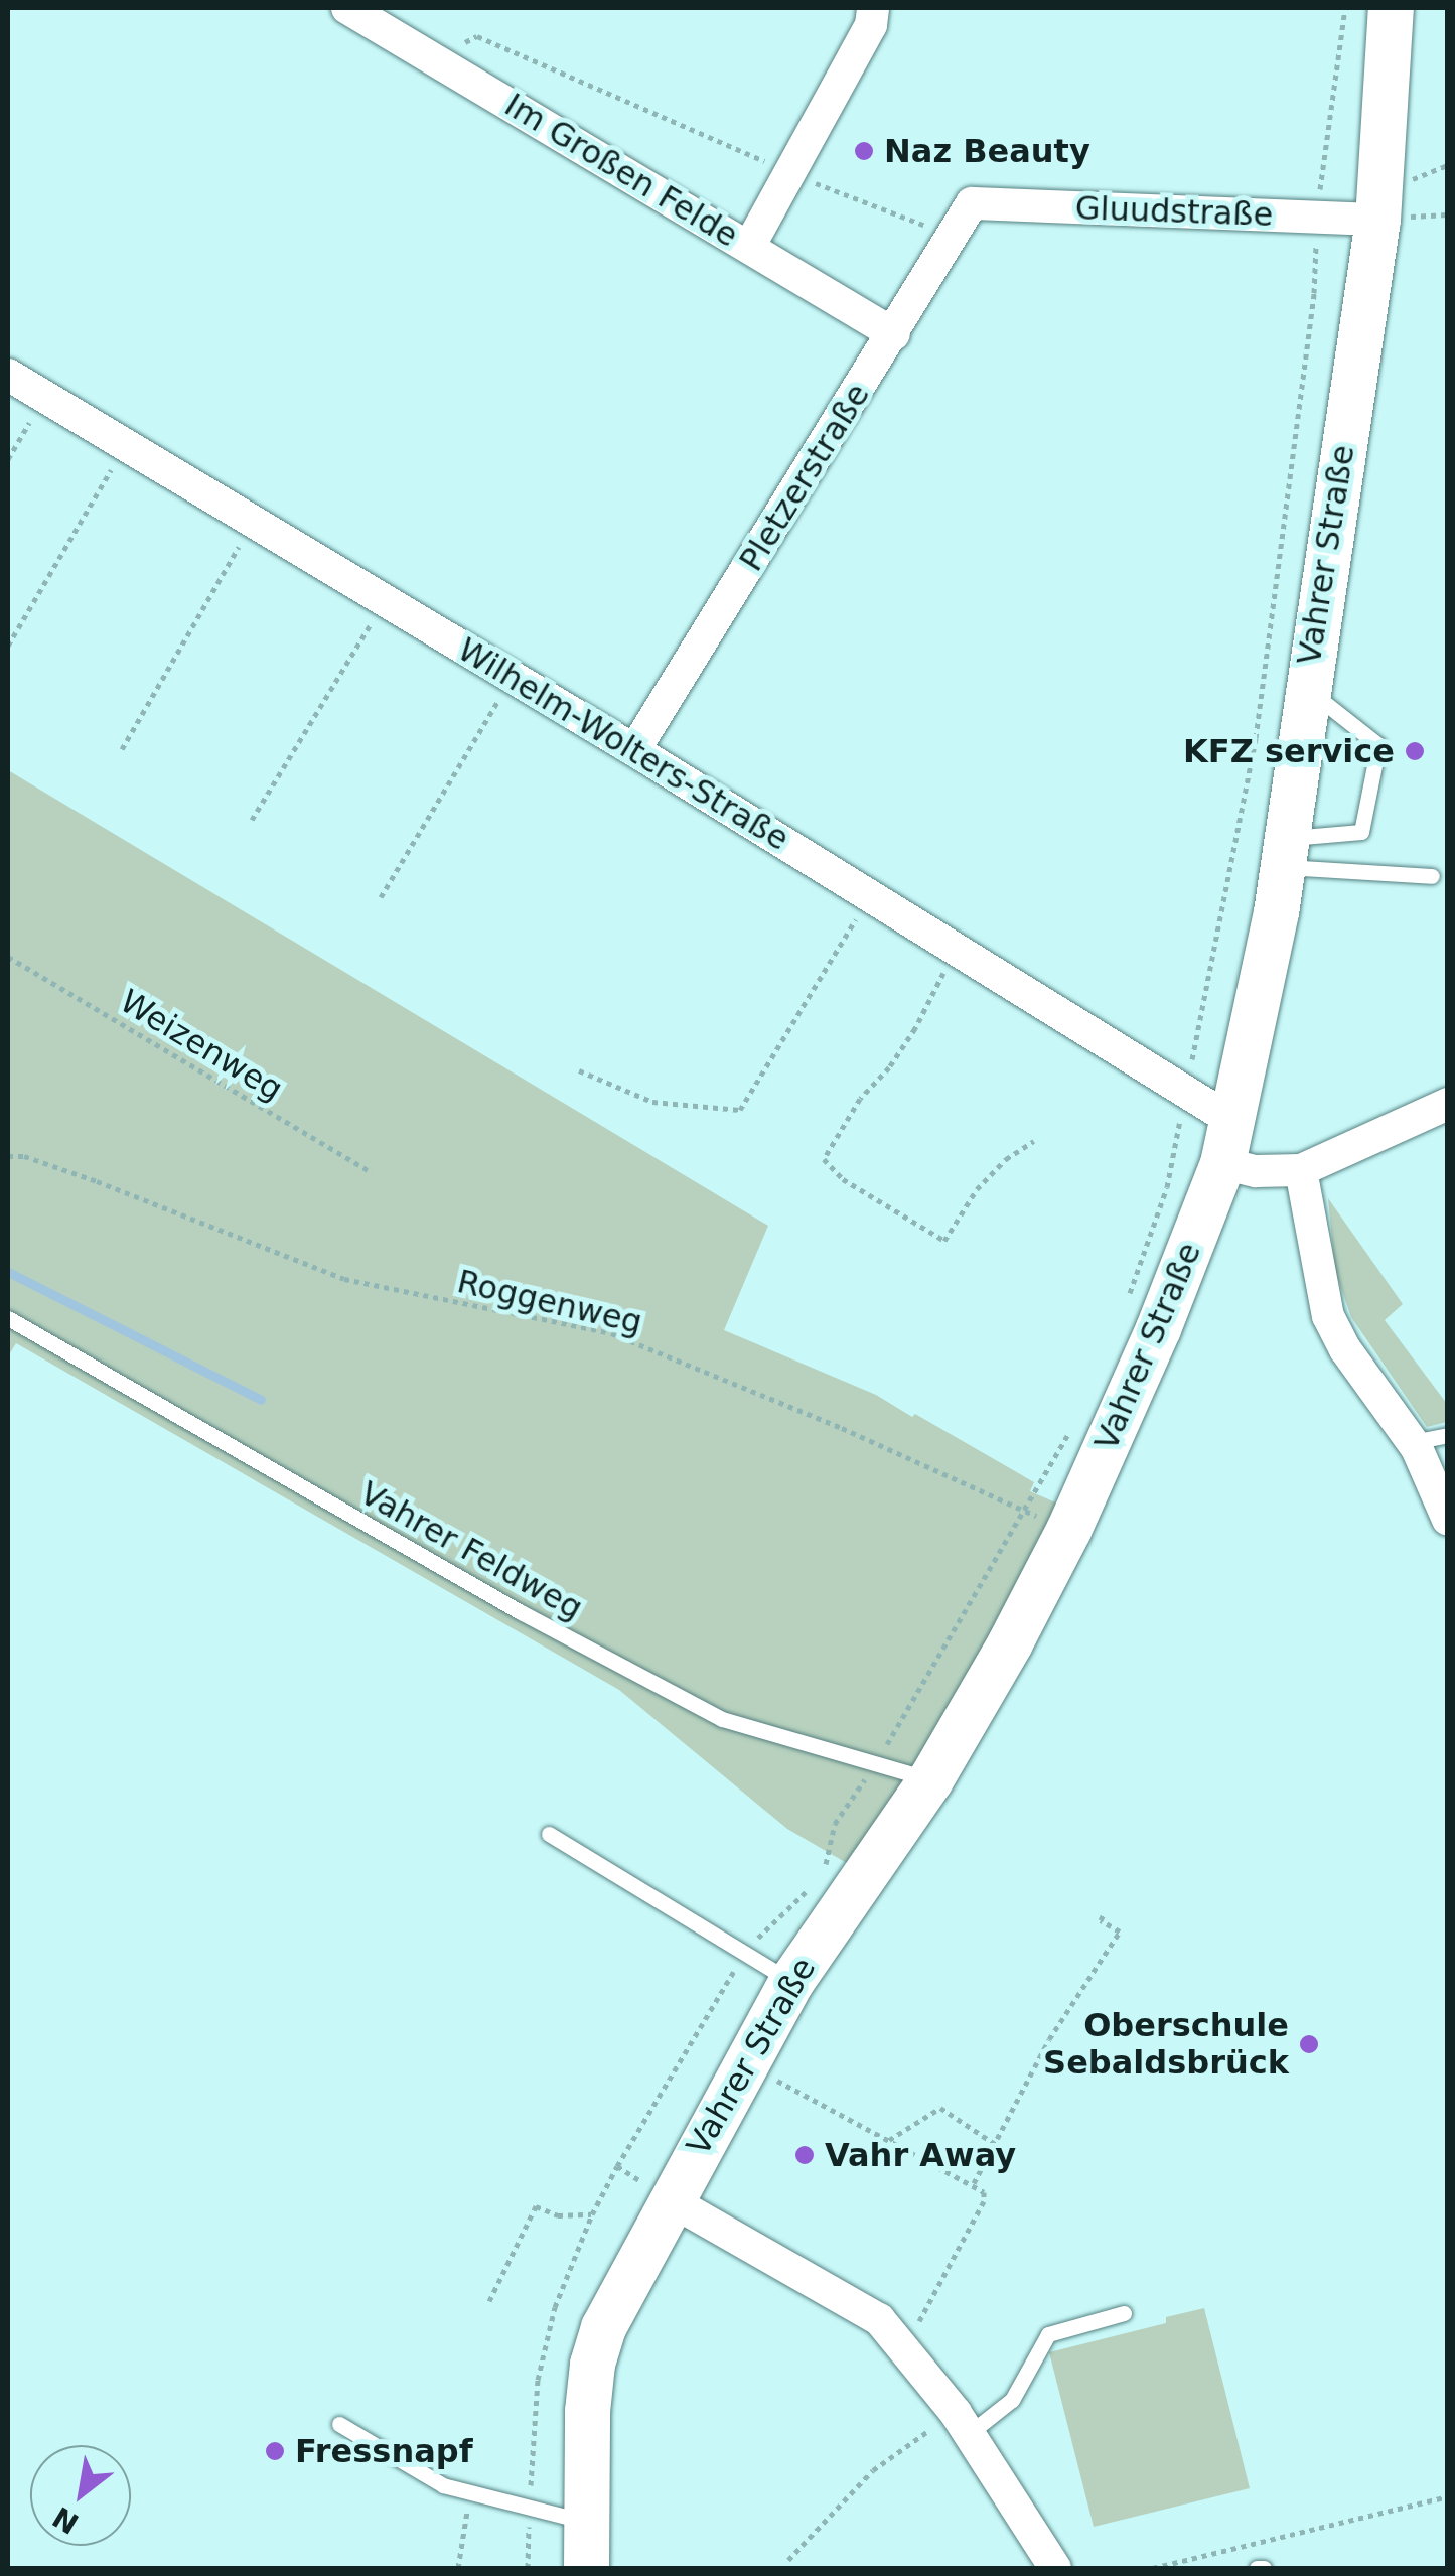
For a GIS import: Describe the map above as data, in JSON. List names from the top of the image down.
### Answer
{
  "streets": {
    "main road": ["Vahrer Straße"],
    "street": [
      "Im Großen Felde",
      "Gluudstraße",
      "Pletzerstraße",
      "Wilhelm-Wolters-Straße"
    ],
    "lane": ["Vahrer Feldweg"],
    "path": ["Weizenweg", "Roggenweg"]
  },
  "crossings": [
    ["Im Großen Felde", "Pletzerstraße"],
    ["Gluudstraße", "Pletzerstraße"],
    ["Gluudstraße", "Vahrer Straße"],
    ["Pletzerstraße", "Wilhelm-Wolters-Straße"],
    ["Vahrer Straße", "Wilhelm-Wolters-Straße"],
    ["Vahrer Straße", "Roggenweg"],
    ["Vahrer Straße", "Vahrer Feldweg"]
  ],
  "places": [
    "Naz Beauty",
    "KFZ service",
    "Oberschule Sebaldsbrück",
    "Vahr Away",
    "Fressnapf"
  ],
  "north": "bottom left"
}
